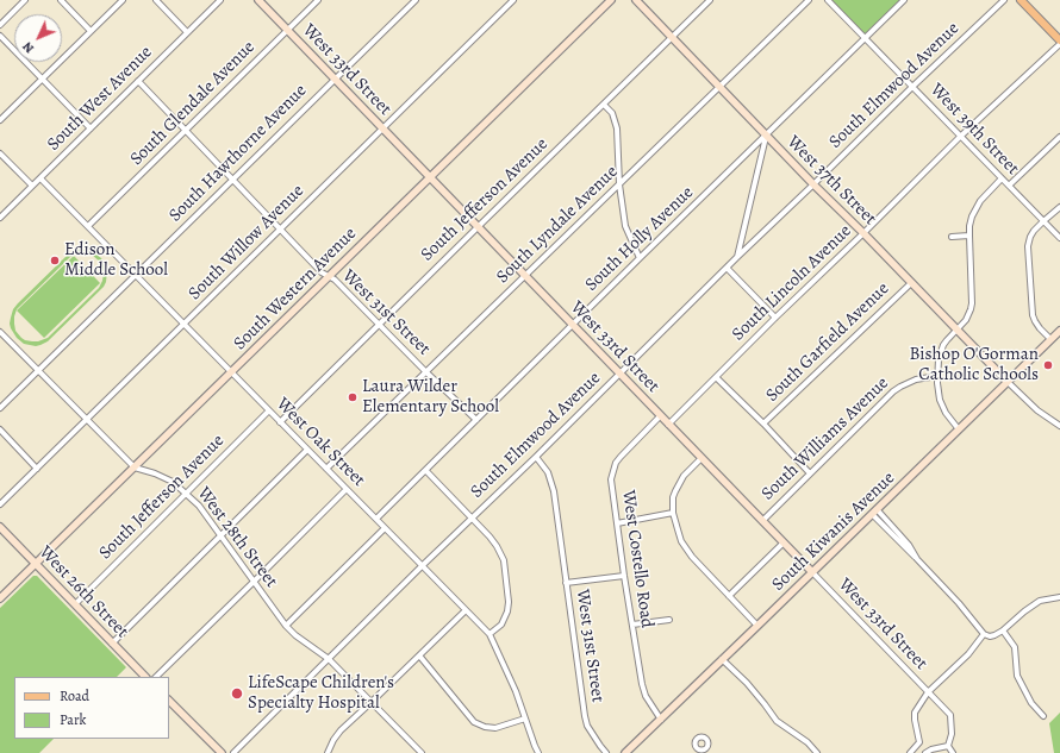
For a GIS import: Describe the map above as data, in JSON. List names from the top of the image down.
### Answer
{
  "streets": {
    "street": [
      "West 33rd Street",
      "South Elmwood Avenue",
      "South West Avenue",
      "South Glendale Avenue",
      "West 39th Street",
      "South Hawthorne Avenue",
      "West 37th Street",
      "South Jefferson Avenue",
      "South Lyndale Avenue",
      "South Holly Avenue",
      "South Willow Avenue",
      "South Lincoln Avenue",
      "South Western Avenue",
      "West 31st Street",
      "South Garfield Avenue",
      "South Williams Avenue",
      "West Oak Street",
      "South Kiwanis Avenue",
      "West 28th Street",
      "West Costello Road",
      "West 26th Street"
    ]
  },
  "crossings": [
    ["West 33rd Street", "South Elmwood Avenue"],
    ["West 33rd Street", "South Glendale Avenue"],
    ["West 33rd Street", "South Hawthorne Avenue"],
    ["West 33rd Street", "South Jefferson Avenue"],
    ["West 33rd Street", "South Lyndale Avenue"],
    ["West 33rd Street", "South Holly Avenue"],
    ["West 33rd Street", "South Willow Avenue"],
    ["West 33rd Street", "South Lincoln Avenue"],
    ["West 33rd Street", "South Western Avenue"],
    ["West 33rd Street", "South Williams Avenue"],
    ["West 33rd Street", "South Kiwanis Avenue"],
    ["West 33rd Street", "West Costello Road"],
    ["South Elmwood Avenue", "West 39th Street"],
    ["South Elmwood Avenue", "West 37th Street"],
    ["South Elmwood Avenue", "West 31st Street"],
    ["South Elmwood Avenue", "West Oak Street"],
    ["South Elmwood Avenue", "West 28th Street"],
    ["South West Avenue", "West 31st Street"],
    ["South West Avenue", "West Oak Street"],
    ["South Glendale Avenue", "West 31st Street"],
    ["South Glendale Avenue", "West Oak Street"],
    ["West 39th Street", "South Holly Avenue"],
    ["West 39th Street", "South Lincoln Avenue"],
    ["South Hawthorne Avenue", "West 31st Street"],
    ["South Hawthorne Avenue", "West Oak Street"],
    ["South Hawthorne Avenue", "West 28th Street"],
    ["West 37th Street", "South Jefferson Avenue"],
    ["West 37th Street", "South Lyndale Avenue"],
    ["West 37th Street", "South Holly Avenue"],
    ["West 37th Street", "South Lincoln Avenue"],
    ["West 37th Street", "South Garfield Avenue"],
    ["West 37th Street", "South Kiwanis Avenue"],
    ["South Jefferson Avenue", "West 31st Street"],
    ["South Jefferson Avenue", "West Oak Street"],
    ["South Jefferson Avenue", "West 28th Street"],
    ["South Jefferson Avenue", "West 26th Street"],
    ["South Lyndale Avenue", "West 31st Street"],
    ["South Lyndale Avenue", "West Oak Street"],
    ["South Holly Avenue", "West 31st Street"],
    ["South Holly Avenue", "West Oak Street"],
    ["South Willow Avenue", "West 31st Street"],
    ["South Willow Avenue", "West Oak Street"],
    ["South Willow Avenue", "West 28th Street"],
    ["South Western Avenue", "West 31st Street"],
    ["South Western Avenue", "West Oak Street"],
    ["South Western Avenue", "West 28th Street"],
    ["South Western Avenue", "West 26th Street"],
    ["South Kiwanis Avenue", "West Costello Road"]
  ],
  "places": [
    "Edison Middle School",
    "Bishop O'Gorman Catholic Schools",
    "Laura Wilder Elementary School",
    "LifeScape Children's Specialty Hospital"
  ],
  "legend": ["Road", "Park"],
  "north": "bottom left"
}
